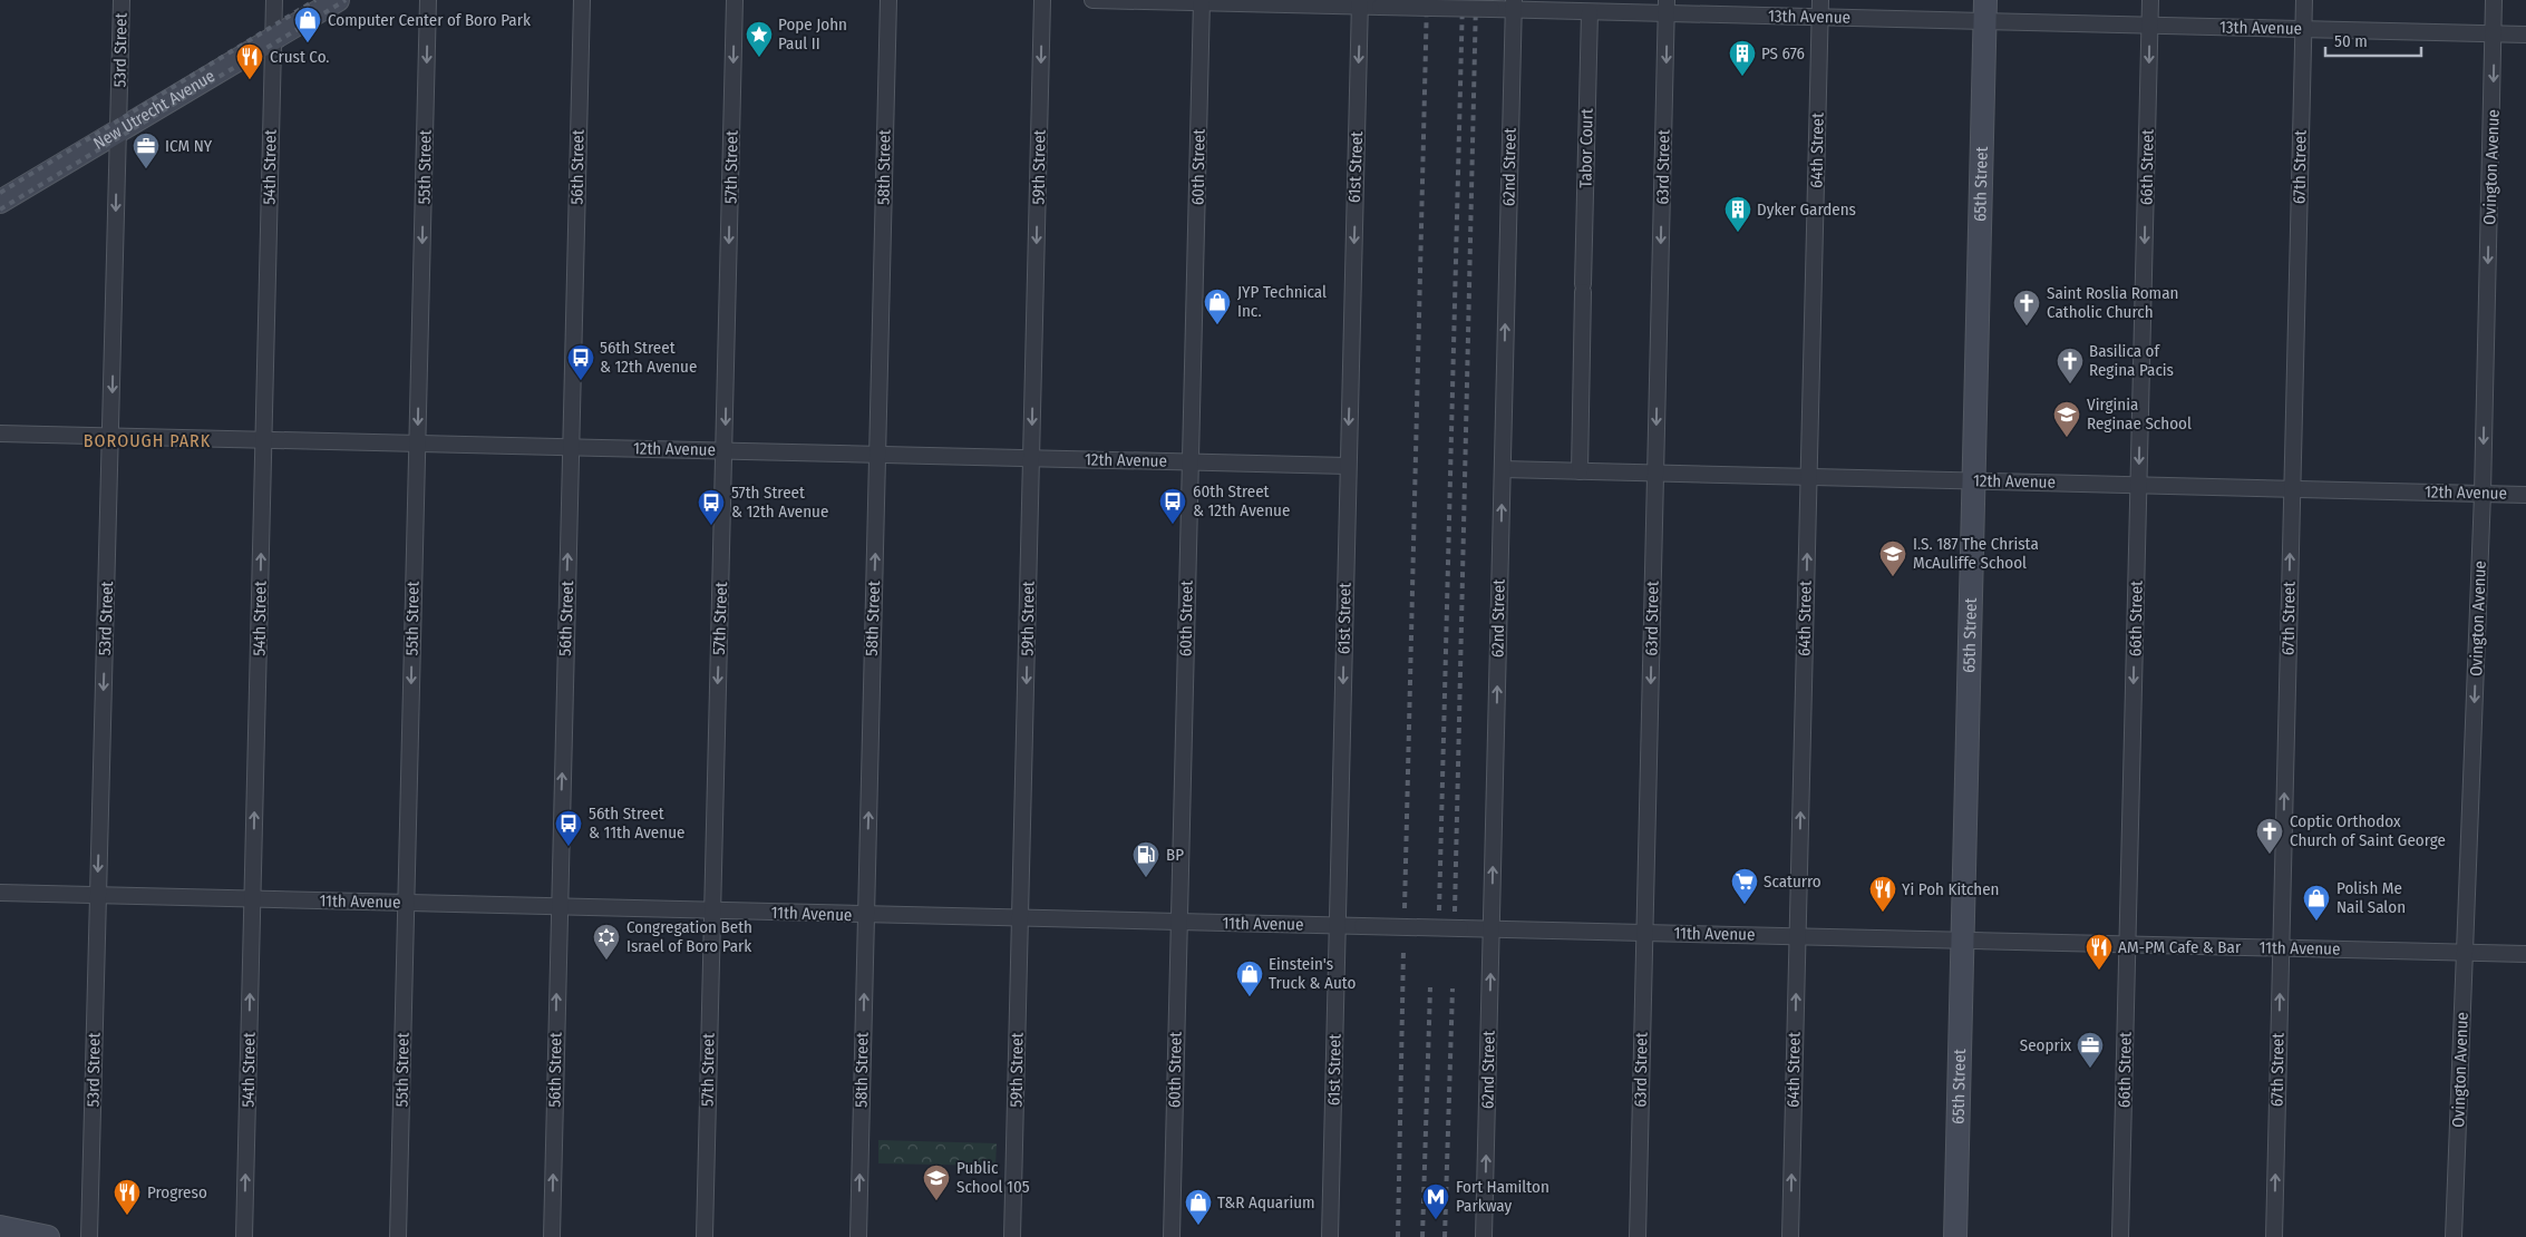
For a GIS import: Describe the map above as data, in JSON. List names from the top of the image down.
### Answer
{
  "streets": {
    "main road": ["New Utrecht Avenue", "65th Street"],
    "street": [
      "13th Avenue",
      "53rd Street",
      "Tabor Court",
      "64th Street",
      "54th Street",
      "55th Street",
      "56th Street",
      "57th Street",
      "58th Street",
      "59th Street",
      "60th Street",
      "61st Street",
      "62nd Street",
      "63rd Street",
      "66th Street",
      "67th Street",
      "Ovington Avenue",
      "12th Avenue",
      "11th Avenue"
    ]
  },
  "crossings": [
    ["13th Avenue", "Tabor Court"],
    ["13th Avenue", "64th Street"],
    ["13th Avenue", "60th Street"],
    ["13th Avenue", "61st Street"],
    ["13th Avenue", "62nd Street"],
    ["13th Avenue", "63rd Street"],
    ["13th Avenue", "66th Street"],
    ["13th Avenue", "67th Street"],
    ["13th Avenue", "Ovington Avenue"],
    ["13th Avenue", "65th Street"],
    ["53rd Street", "New Utrecht Avenue"],
    ["53rd Street", "12th Avenue"],
    ["53rd Street", "11th Avenue"],
    ["New Utrecht Avenue", "54th Street"],
    ["Tabor Court", "12th Avenue"],
    ["64th Street", "12th Avenue"],
    ["64th Street", "11th Avenue"],
    ["54th Street", "12th Avenue"],
    ["54th Street", "11th Avenue"],
    ["55th Street", "12th Avenue"],
    ["55th Street", "11th Avenue"],
    ["56th Street", "12th Avenue"],
    ["56th Street", "11th Avenue"],
    ["57th Street", "12th Avenue"],
    ["57th Street", "11th Avenue"],
    ["58th Street", "12th Avenue"],
    ["58th Street", "11th Avenue"],
    ["59th Street", "12th Avenue"],
    ["59th Street", "11th Avenue"],
    ["60th Street", "12th Avenue"],
    ["60th Street", "11th Avenue"],
    ["61st Street", "12th Avenue"],
    ["61st Street", "11th Avenue"],
    ["62nd Street", "12th Avenue"],
    ["62nd Street", "11th Avenue"],
    ["63rd Street", "12th Avenue"],
    ["63rd Street", "11th Avenue"],
    ["66th Street", "12th Avenue"],
    ["66th Street", "11th Avenue"],
    ["67th Street", "12th Avenue"],
    ["67th Street", "11th Avenue"],
    ["Ovington Avenue", "12th Avenue"],
    ["Ovington Avenue", "11th Avenue"],
    ["65th Street", "12th Avenue"],
    ["65th Street", "11th Avenue"]
  ],
  "one_way": [
    "53rd Street",
    "64th Street",
    "54th Street",
    "55th Street",
    "56th Street",
    "57th Street",
    "58th Street",
    "59th Street",
    "61st Street",
    "62nd Street",
    "63rd Street",
    "66th Street",
    "67th Street",
    "Ovington Avenue"
  ],
  "districts": ["BOROUGH PARK"],
  "places": {
    "shop": [
      "Computer Center of Boro Park",
      "JYP Technical Inc.",
      "Polish Me Nail Salon",
      "Einstein's Truck & Auto",
      "T&R Aquarium"
    ],
    "place": ["Pope John Paul II"],
    "building": ["PS 676", "Dyker Gardens"],
    "restaurant": [
      "Crust Co.",
      "Yi Poh Kitchen",
      "AM-PM Cafe & Bar",
      "Progreso"
    ],
    "office": ["ICM NY", "Seoprix"],
    "church": ["Saint Roslia Roman Catholic Church", "Basilica of Regina Pacis", "Coptic Orthodox Church of Saint George"],
    "bus stop": [
      "56th Street & 12th Avenue",
      "60th Street & 12th Avenue",
      "57th Street & 12th Avenue",
      "56th Street & 11th Avenue"
    ],
    "school or university": ["Virginia Reginae School", "I.S. 187 The Christa McAuliffe School", "Public School 105"],
    "fuel station": ["BP"],
    "supermarket": ["Scaturro"],
    "synagogue": ["Congregation Beth Israel of Boro Park"],
    "metro station": ["Fort Hamilton Parkway"]
  },
  "scale_bar": "50 m"
}
